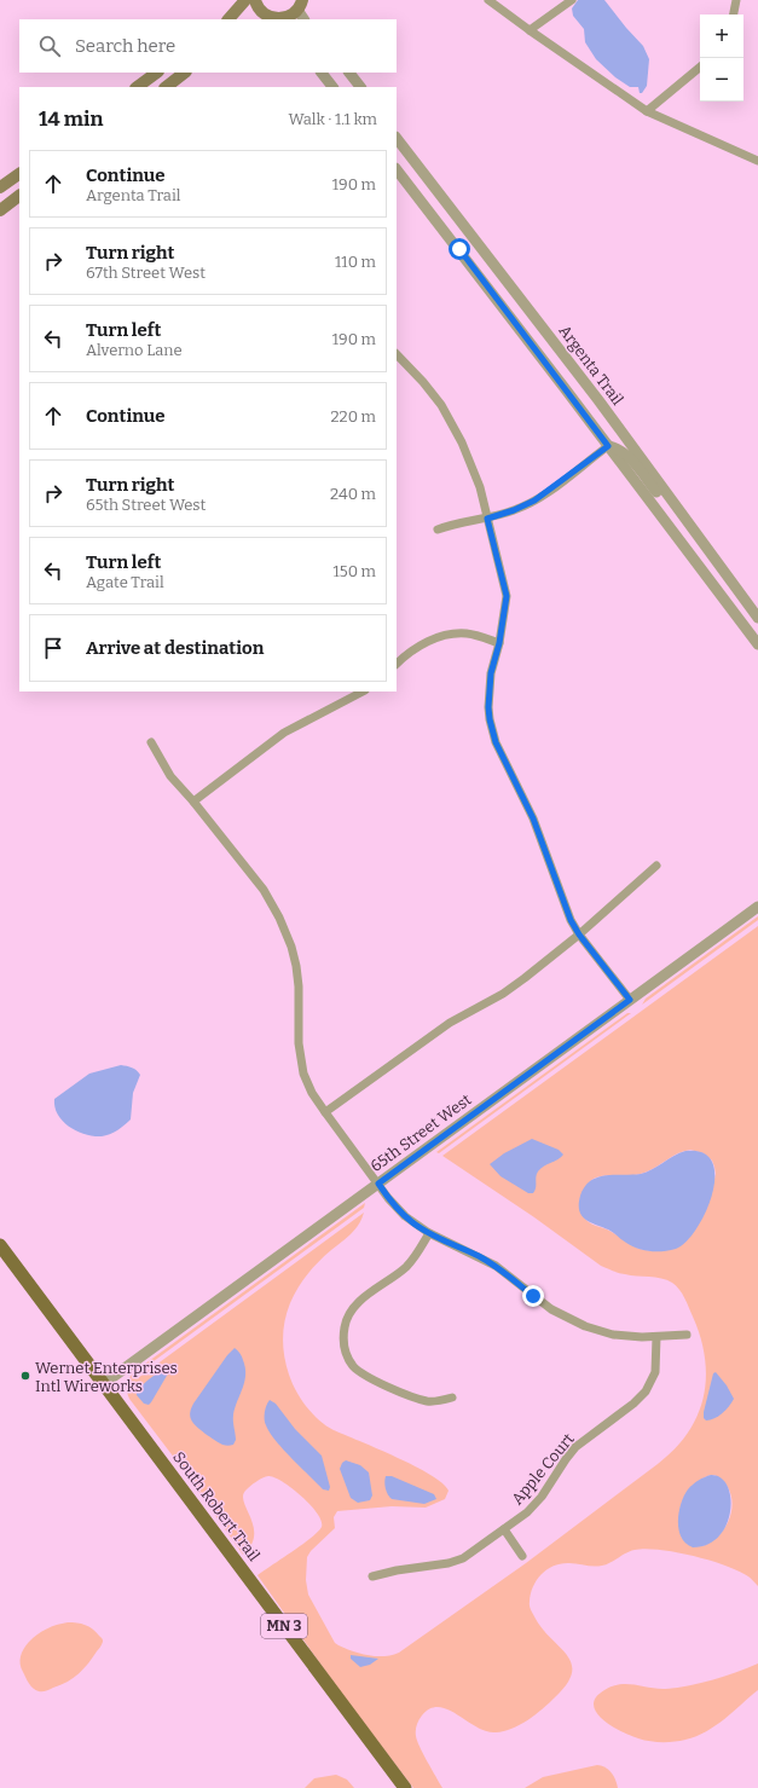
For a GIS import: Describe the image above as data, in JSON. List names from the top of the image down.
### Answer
{
  "streets": {
    "main road": ["South Robert Trail", "MN 3"],
    "street": ["Argenta Trail", "65th Street West", "Apple Court"]
  },
  "crossings": [
    ["65th Street West", "South Robert Trail"]
  ],
  "places": ["Wernet Enterprises Intl Wireworks"],
  "page": {
    "map_buttons": ["+", "−"],
    "search": "Search here",
    "heading": ["14 min", "Walk · 1.1 km"],
    "list": [
      ["Continue", "Argenta Trail", "190 m"],
      ["Turn right", "67th Street West", "110 m"],
      ["Turn left", "Alverno Lane", "190 m"],
      ["Continue", "220 m"],
      ["Turn right", "65th Street West", "240 m"],
      ["Turn left", "Agate Trail", "150 m"],
      "Arrive at destination"
    ]
  }
}
